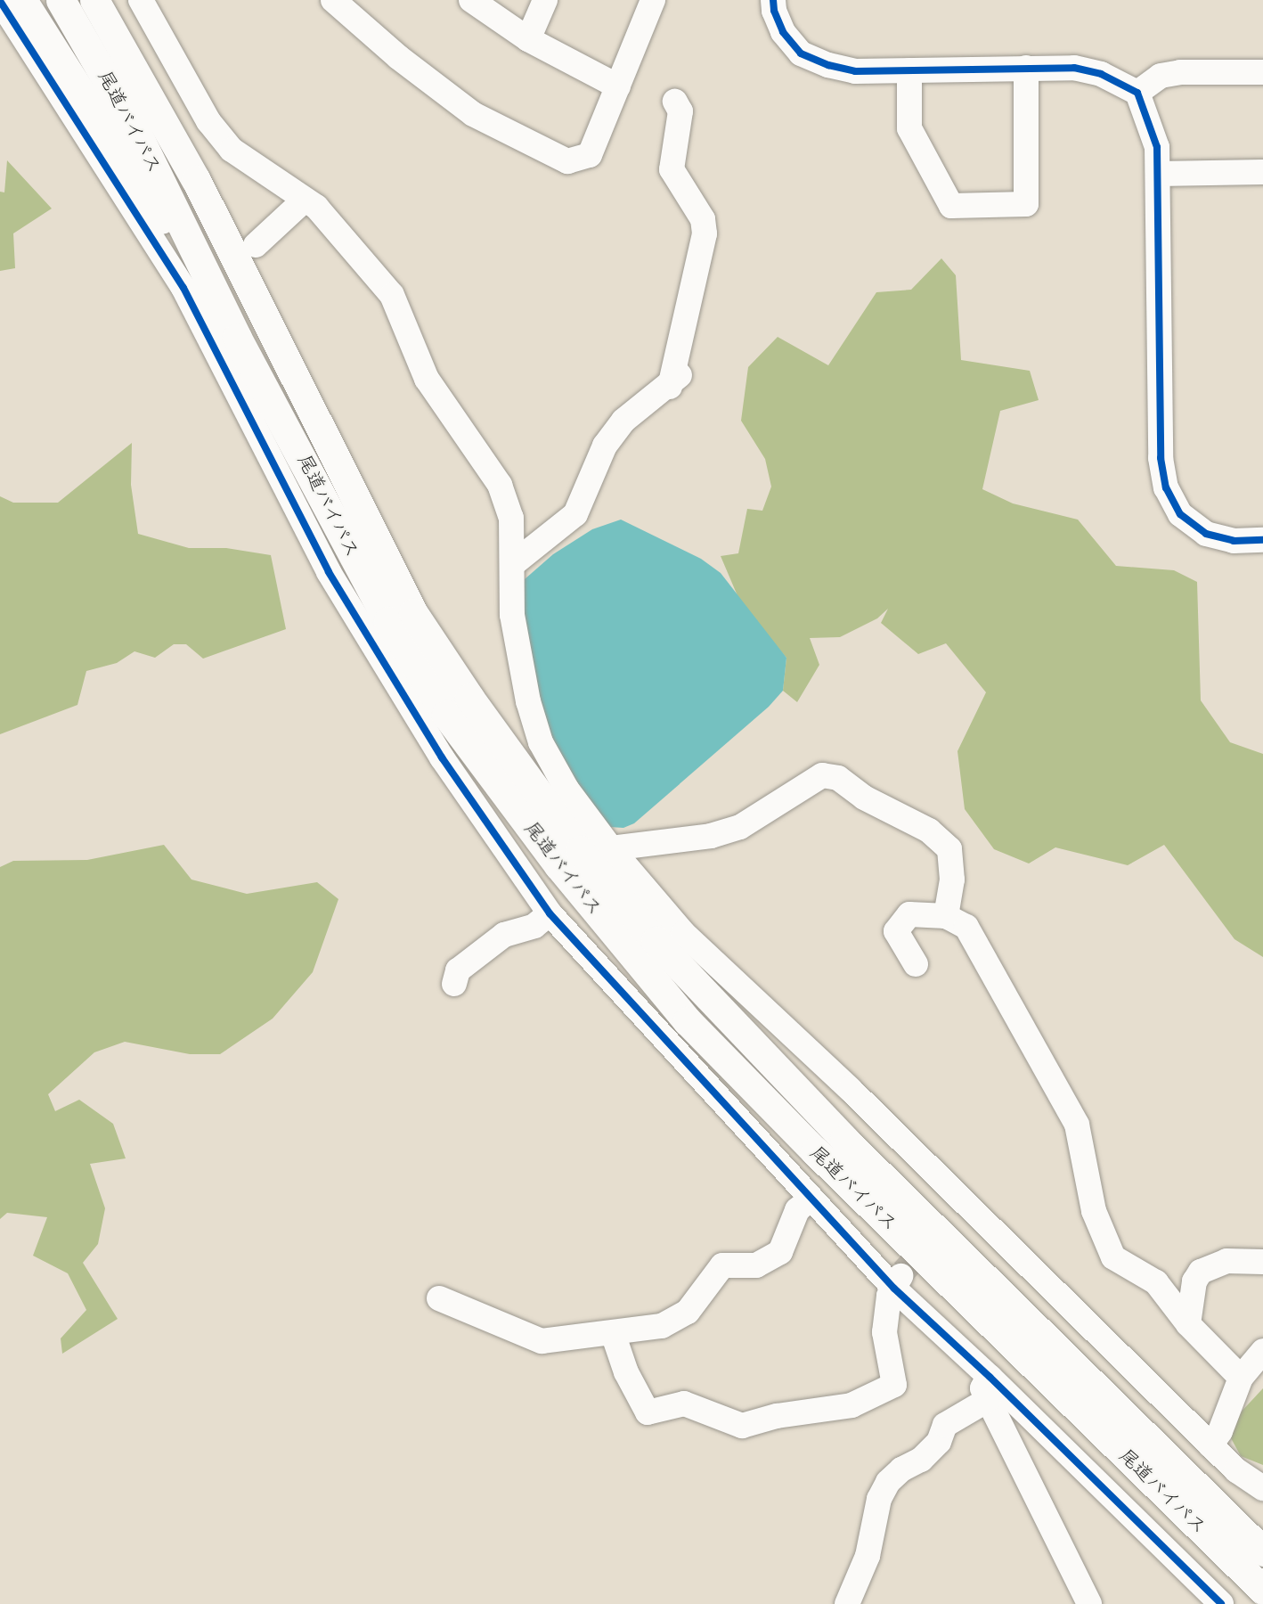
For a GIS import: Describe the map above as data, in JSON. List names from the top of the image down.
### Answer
{
  "streets": {
    "highway": ["尾道バイパス"]
  }
}
